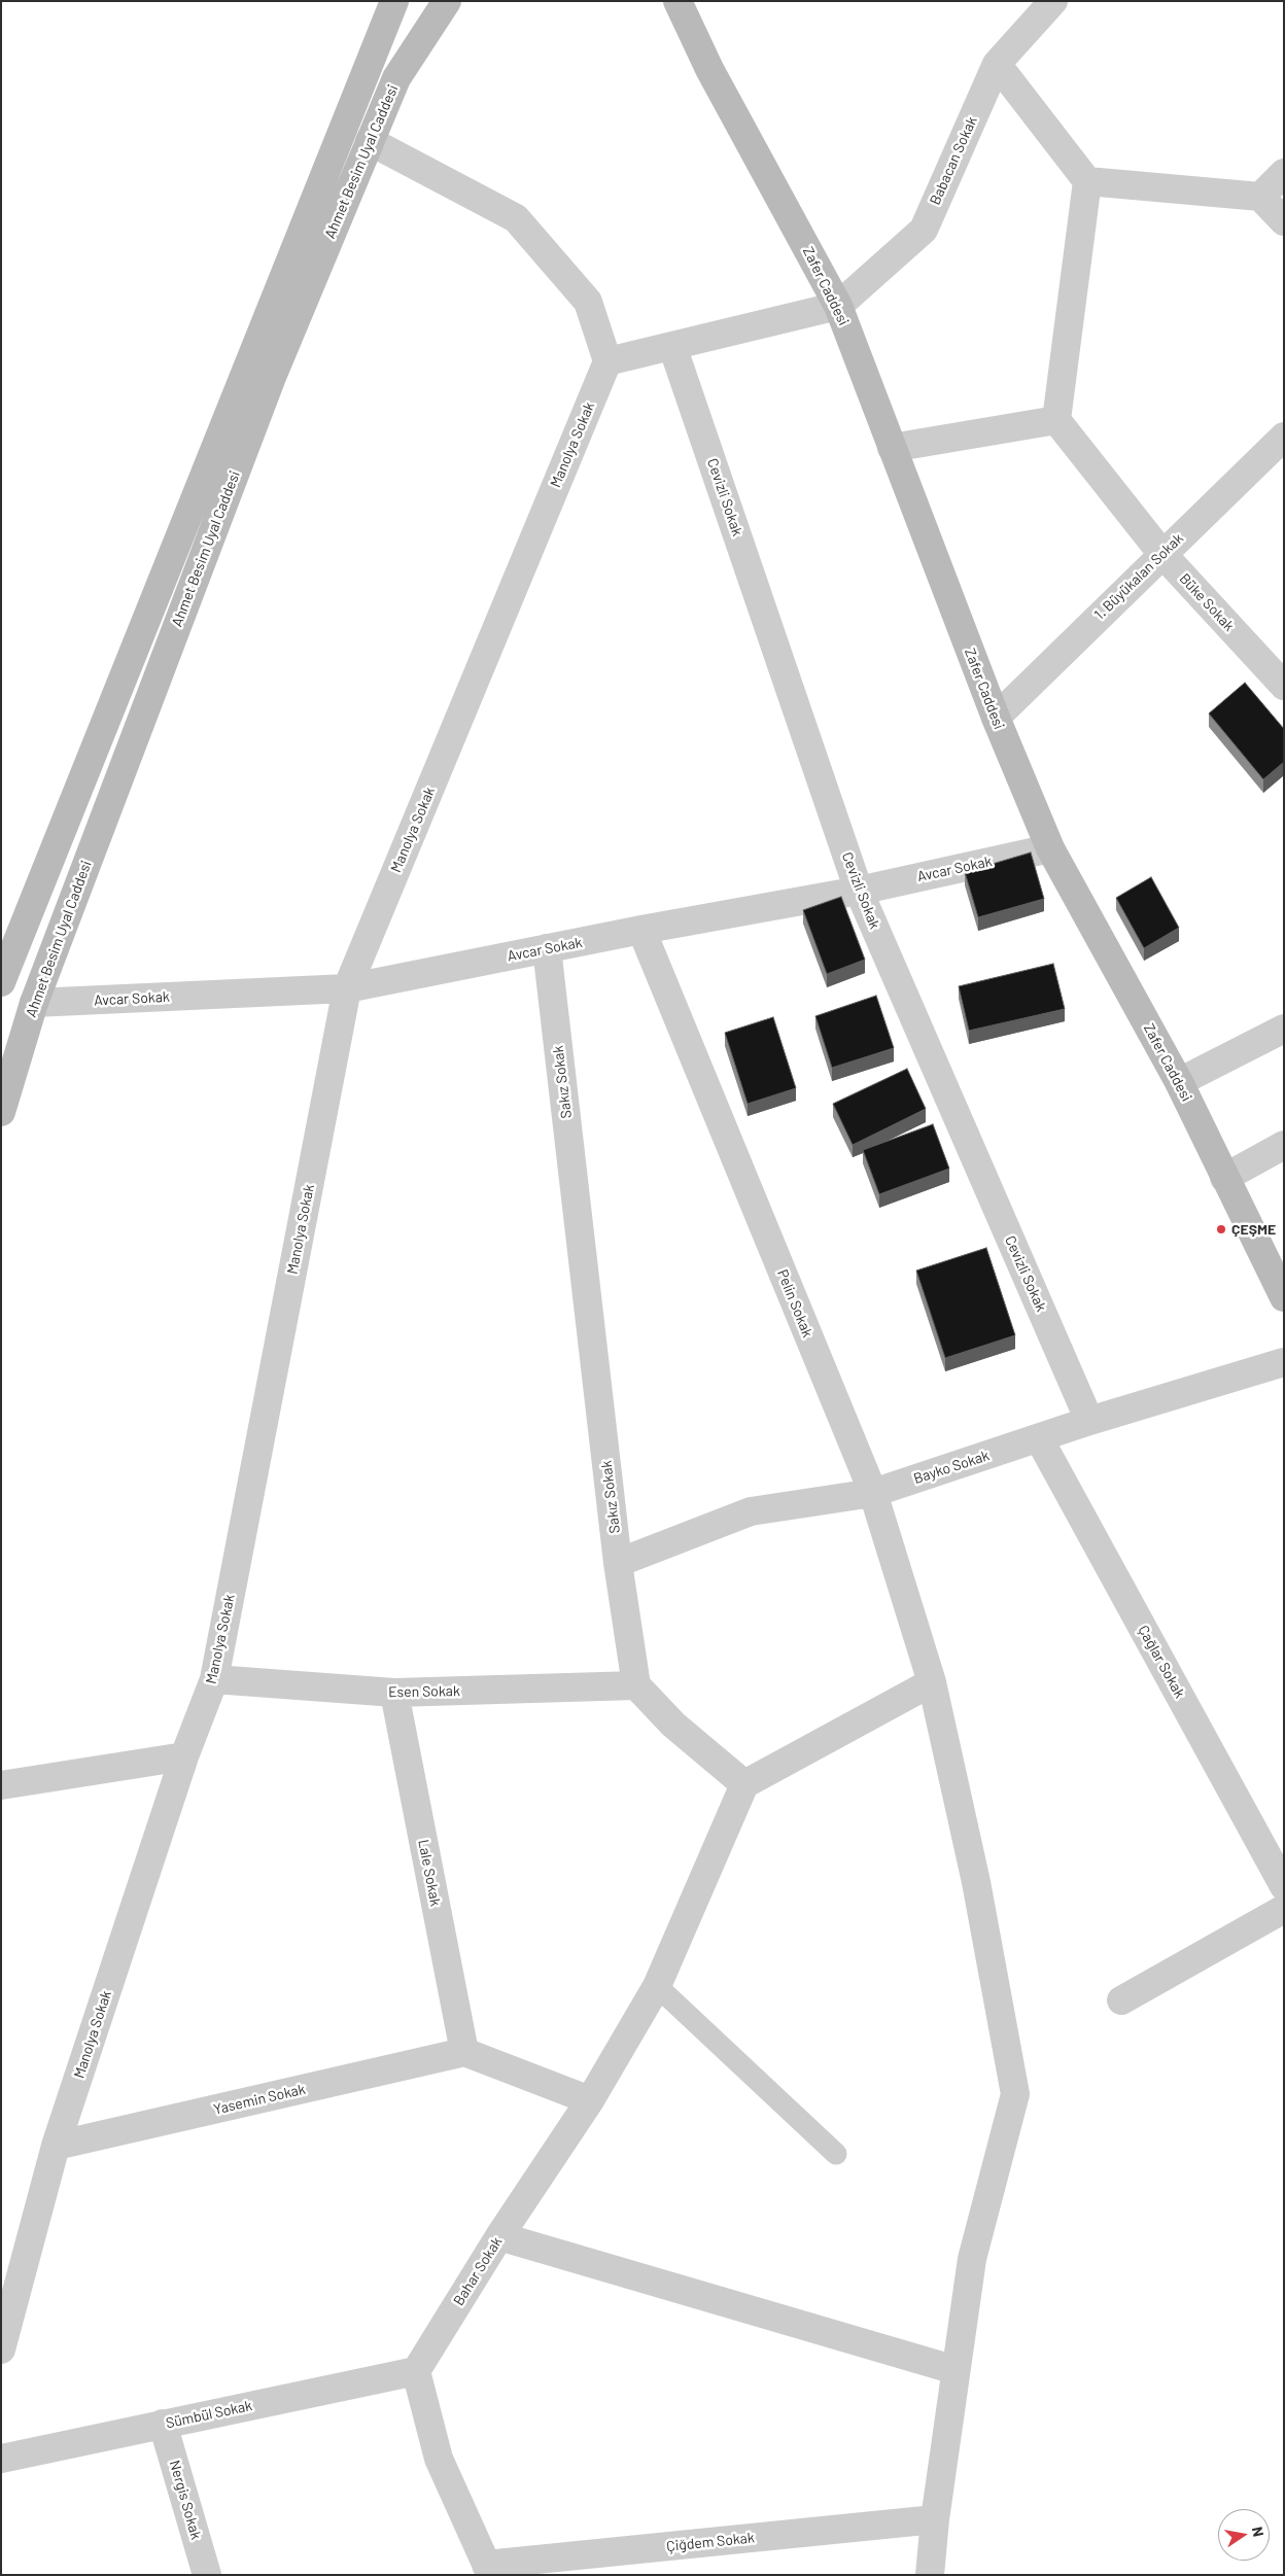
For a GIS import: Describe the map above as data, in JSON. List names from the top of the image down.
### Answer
{
  "streets": {
    "main road": ["Ahmet Besim Uyal Caddesi", "Zafer Caddesi"],
    "street": [
      "Babacan Sokak",
      "Manolya Sokak",
      "Cevizli Sokak",
      "1. Büyükalan Sokak",
      "Büke Sokak",
      "Avcar Sokak",
      "Sakız Sokak",
      "Pelin Sokak",
      "Bayko Sokak",
      "Çağlar Sokak",
      "Esen Sokak",
      "Lale Sokak",
      "Yasemin Sokak",
      "Bahar Sokak",
      "Sümbül Sokak",
      "Nergis Sokak",
      "Çiğdem Sokak"
    ]
  },
  "crossings": [
    ["Babacan Sokak", "Zafer Caddesi"],
    ["Ahmet Besim Uyal Caddesi", "Avcar Sokak"],
    ["Zafer Caddesi", "1. Büyükalan Sokak"],
    ["Zafer Caddesi", "Avcar Sokak"],
    ["Manolya Sokak", "Avcar Sokak"],
    ["Manolya Sokak", "Esen Sokak"],
    ["Manolya Sokak", "Yasemin Sokak"],
    ["Cevizli Sokak", "Avcar Sokak"],
    ["Cevizli Sokak", "Bayko Sokak"],
    ["1. Büyükalan Sokak", "Büke Sokak"],
    ["Avcar Sokak", "Sakız Sokak"],
    ["Avcar Sokak", "Pelin Sokak"],
    ["Sakız Sokak", "Bayko Sokak"],
    ["Sakız Sokak", "Esen Sokak"],
    ["Pelin Sokak", "Bayko Sokak"],
    ["Pelin Sokak", "Çiğdem Sokak"],
    ["Bayko Sokak", "Çağlar Sokak"],
    ["Esen Sokak", "Lale Sokak"],
    ["Lale Sokak", "Yasemin Sokak"],
    ["Bahar Sokak", "Sümbül Sokak"],
    ["Sümbül Sokak", "Nergis Sokak"]
  ],
  "places": ["ÇEŞME"],
  "north": "right"
}
